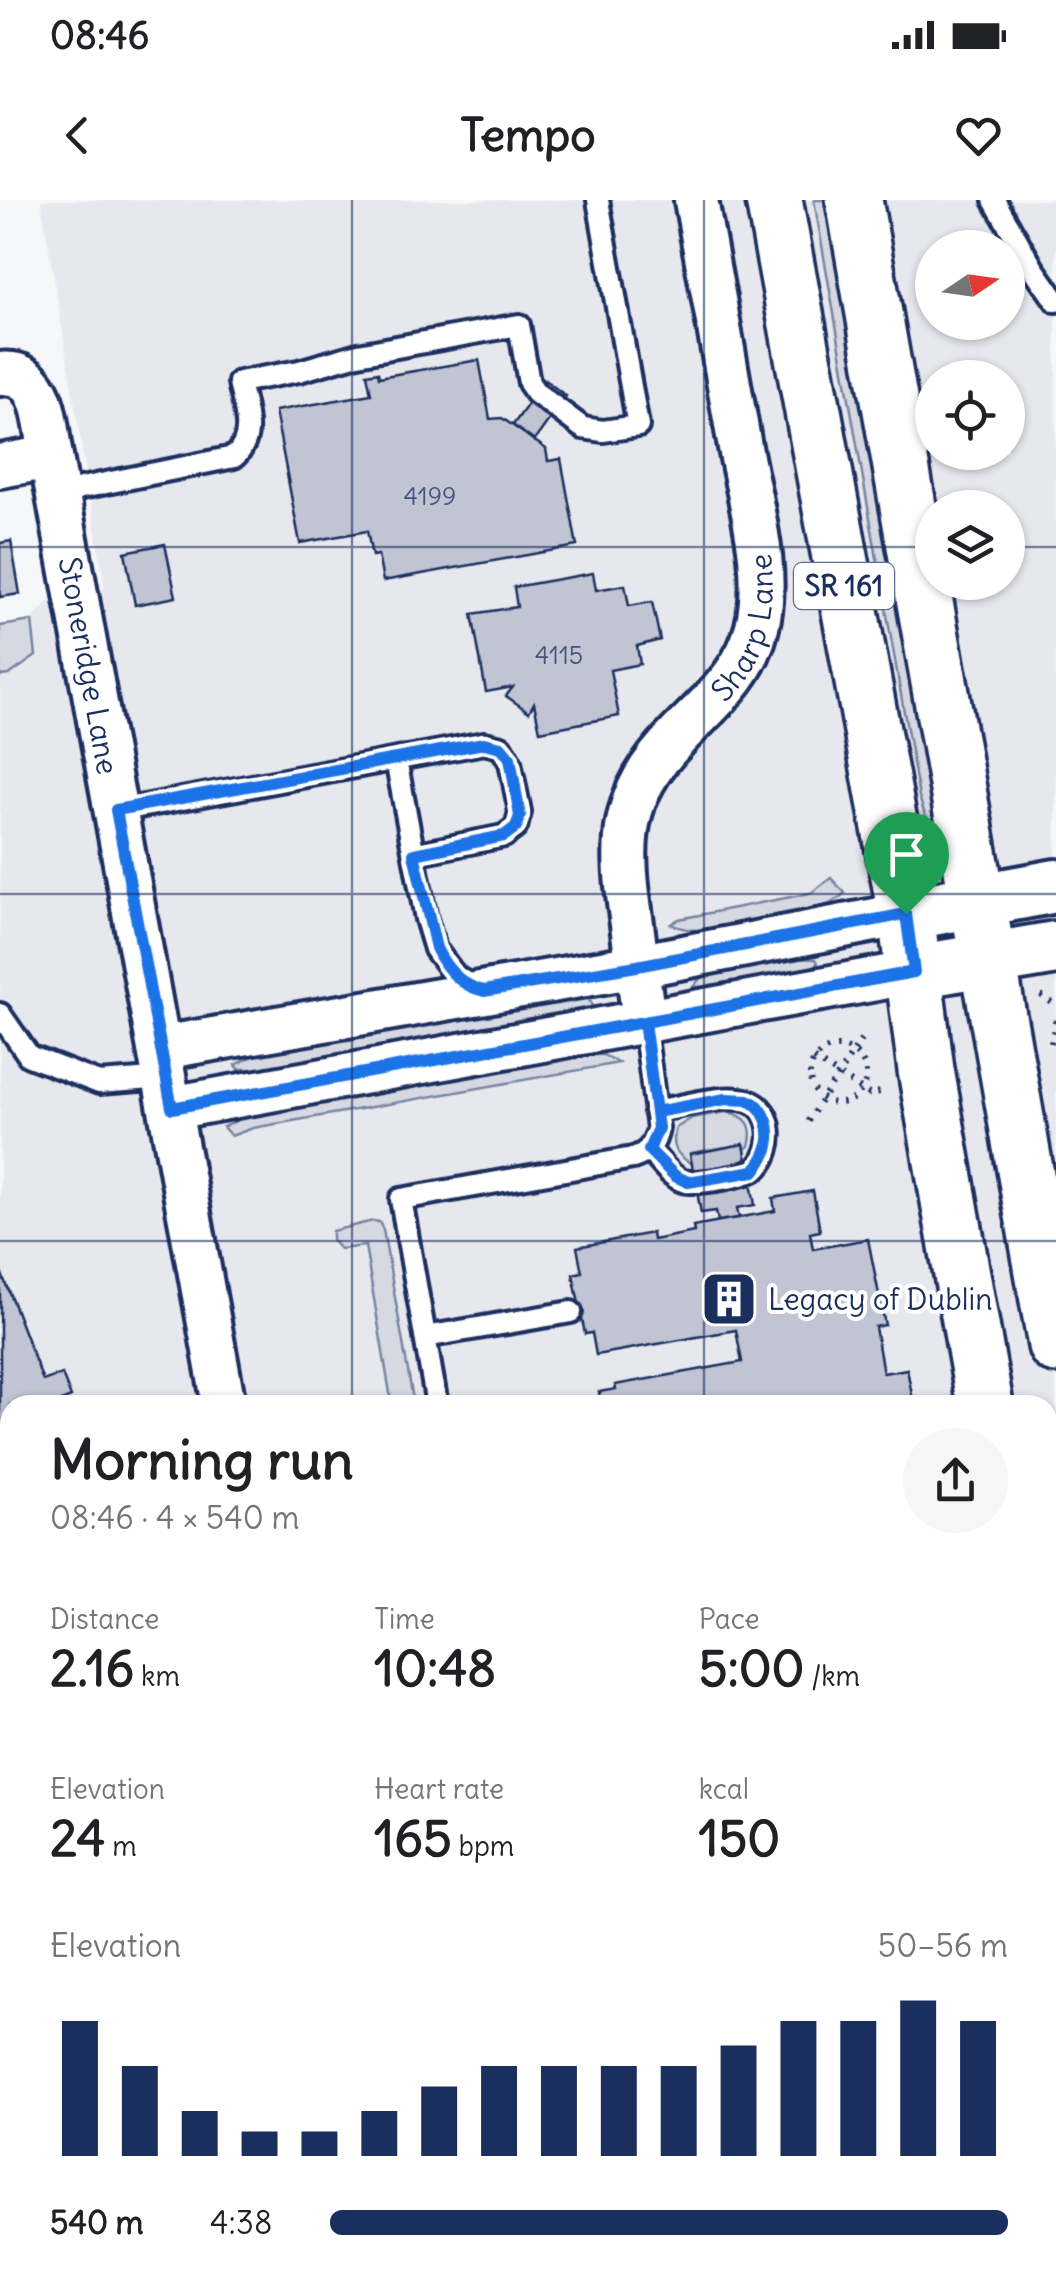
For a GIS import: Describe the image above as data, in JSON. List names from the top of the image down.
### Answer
{
  "streets": {
    "main road": ["SR 161"],
    "street": ["Sharp Lane", "Stoneridge Lane"]
  },
  "places": {
    "building": ["Legacy of Dublin"]
  },
  "house_numbers": ["4199", "4115"],
  "north": "right",
  "page": {
    "status": "08:46",
    "header": "Tempo",
    "heading": ["Morning run", "08:46 · 4 × 540 m"],
    "stats": [
      ["Distance", "2.16 km"],
      ["Time", "10:48"],
      ["Pace", "5:00 /km"],
      ["Elevation", "24 m"],
      ["Heart rate", "165 bpm"],
      ["kcal", "150"]
    ],
    "chart": ["Elevation", "50–56 m"],
    "list": [
      {
        "name": "540 m",
        "note": "4:38"
      }
    ]
  }
}
